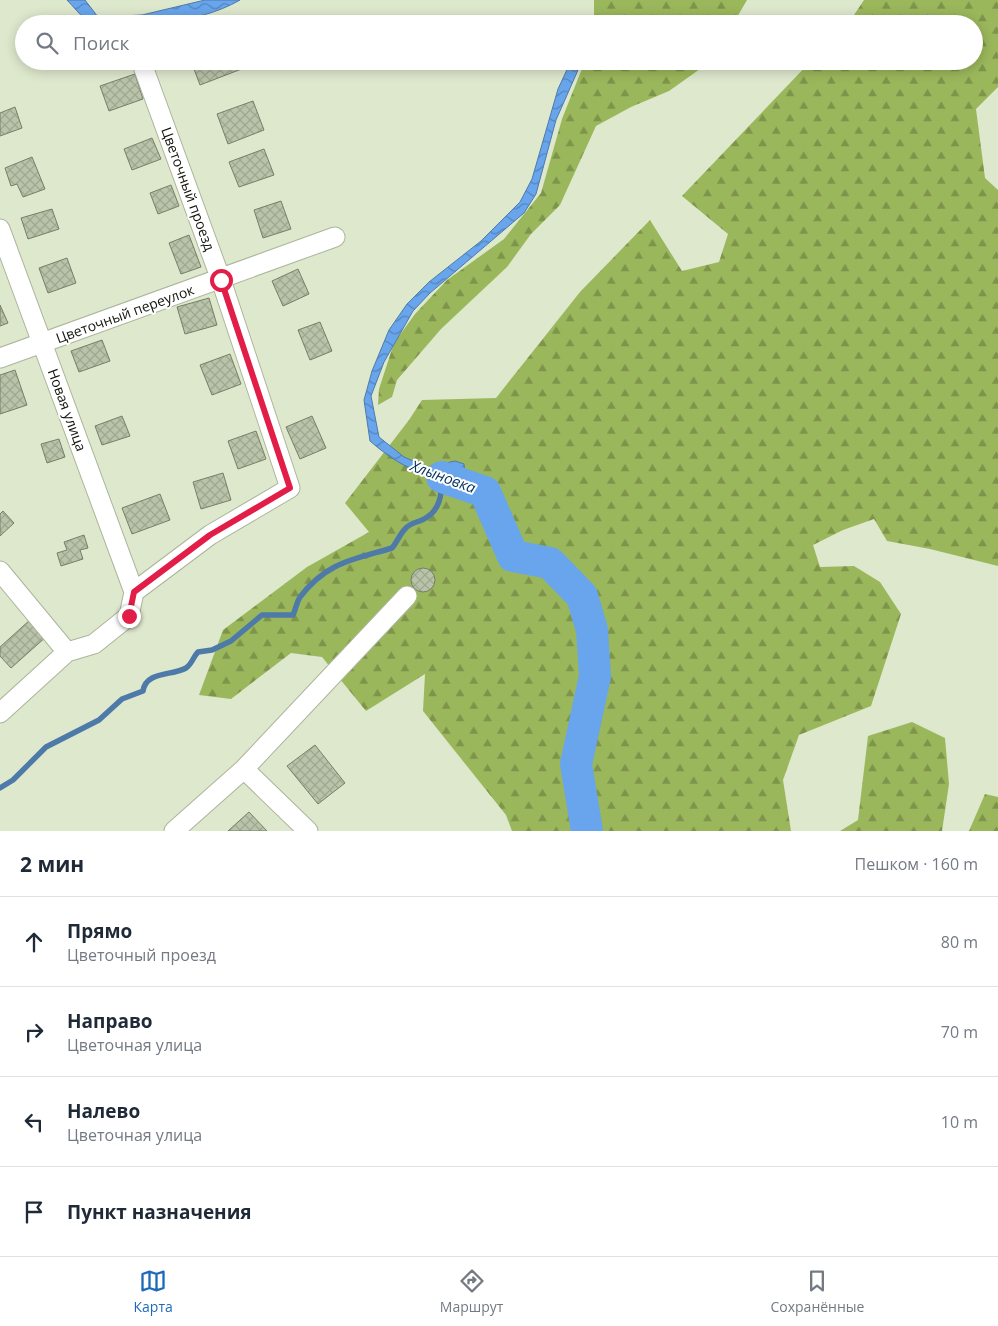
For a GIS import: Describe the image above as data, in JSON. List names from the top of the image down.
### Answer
{
  "streets": {
    "street": ["Цветочный проезд", "Цветочный переулок", "Новая улица"]
  },
  "crossings": [
    ["Цветочный проезд", "Цветочный переулок"],
    ["Цветочный проезд", "Новая улица"],
    ["Цветочный переулок", "Новая улица"]
  ],
  "water": ["Хлыновка"],
  "page": {
    "search": "Поиск",
    "heading": ["2 мин", "Пешком · 160 m"],
    "list": [
      ["Прямо", "Цветочный проезд", "80 m"],
      ["Направо", "Цветочная улица", "70 m"],
      ["Налево", "Цветочная улица", "10 m"],
      "Пункт назначения"
    ],
    "nav": ["Карта", "Маршрут", "Сохранённые"]
  }
}
